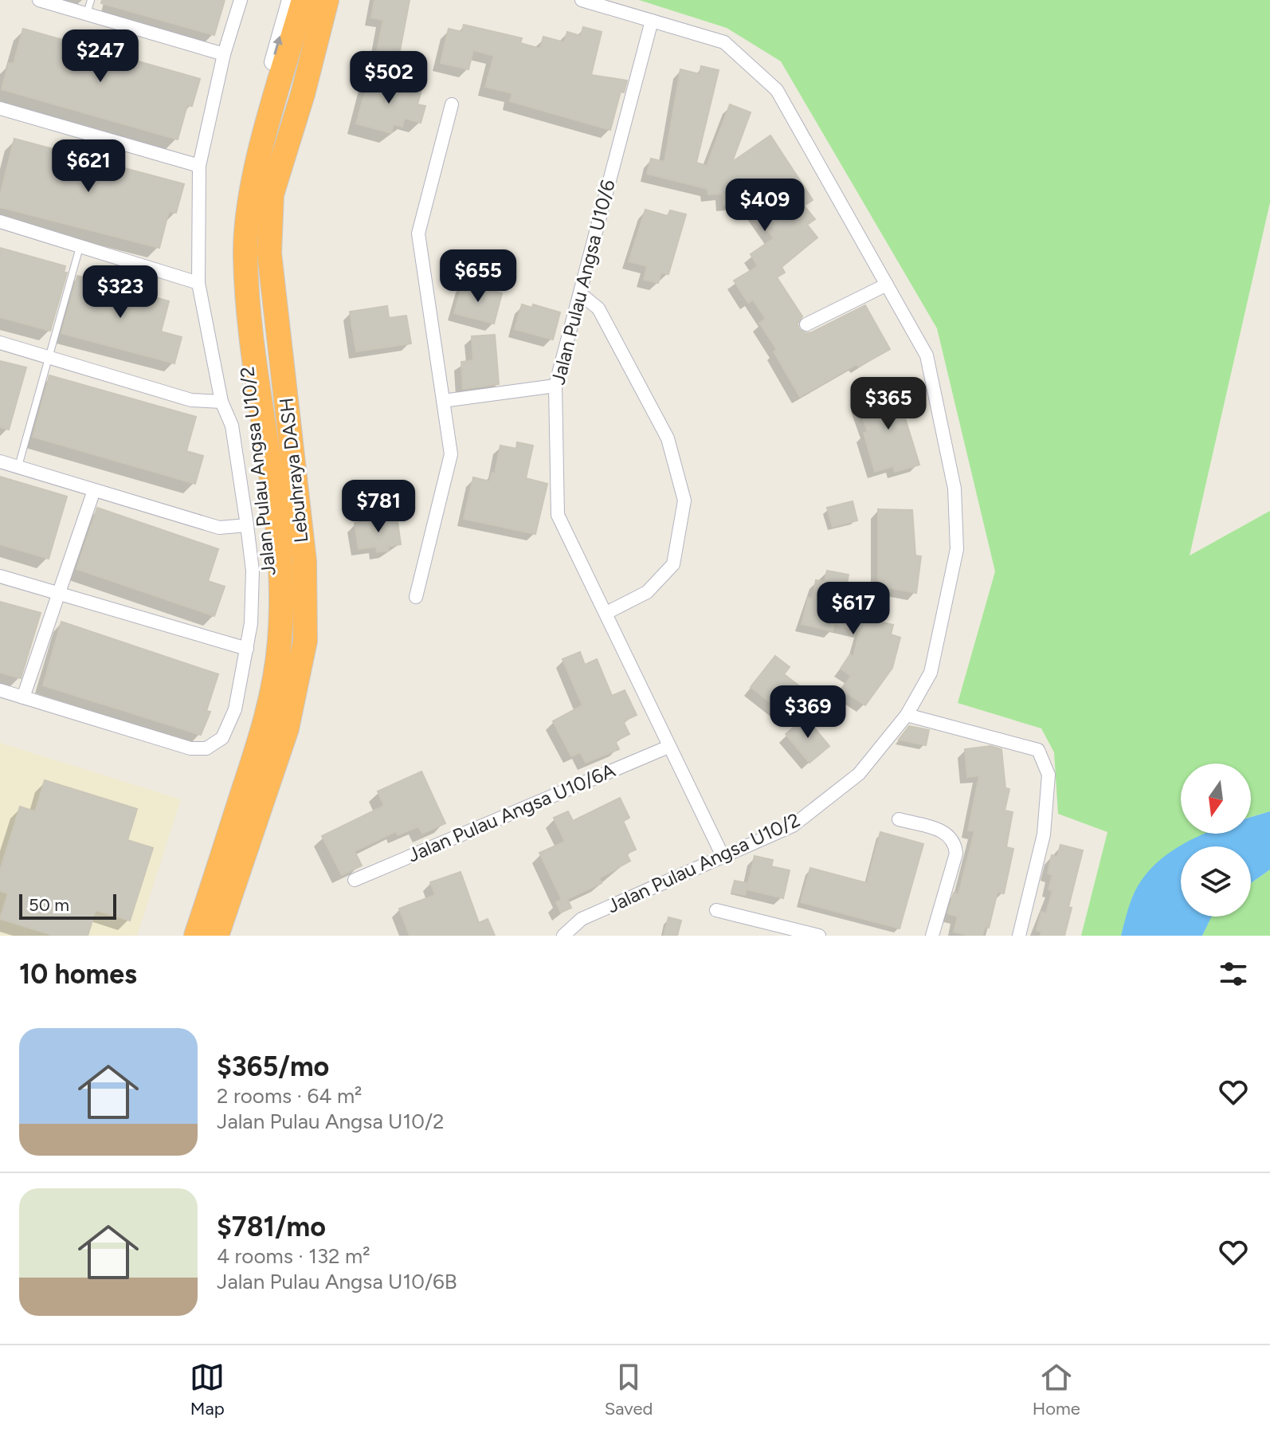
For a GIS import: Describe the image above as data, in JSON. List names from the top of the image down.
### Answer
{
  "streets": {
    "highway": ["Lebuhraya DASH"],
    "street": ["Jalan Pulau Angsa U10/6", "Jalan Pulau Angsa U10/2", "Jalan Pulau Angsa U10/6A"]
  },
  "crossings": [
    ["Jalan Pulau Angsa U10/6", "Jalan Pulau Angsa U10/2"],
    ["Jalan Pulau Angsa U10/6", "Jalan Pulau Angsa U10/6A"]
  ],
  "scale_bar": "50 m",
  "north": "bottom",
  "page": {
    "price": [
      "$247",
      "$502",
      "$621",
      "$409",
      "$655",
      "$323",
      "$365",
      "$781",
      "$617",
      "$369"
    ],
    "scale": "50 m",
    "heading": "10 homes",
    "list": [
      {
        "name": "$365/mo",
        "note": "2 rooms · 64 m² · Jalan Pulau Angsa U10/2"
      },
      {
        "name": "$781/mo",
        "note": "4 rooms · 132 m² · Jalan Pulau Angsa U10/6B"
      }
    ],
    "tabs": ["Map", "Saved", "Home"]
  }
}
